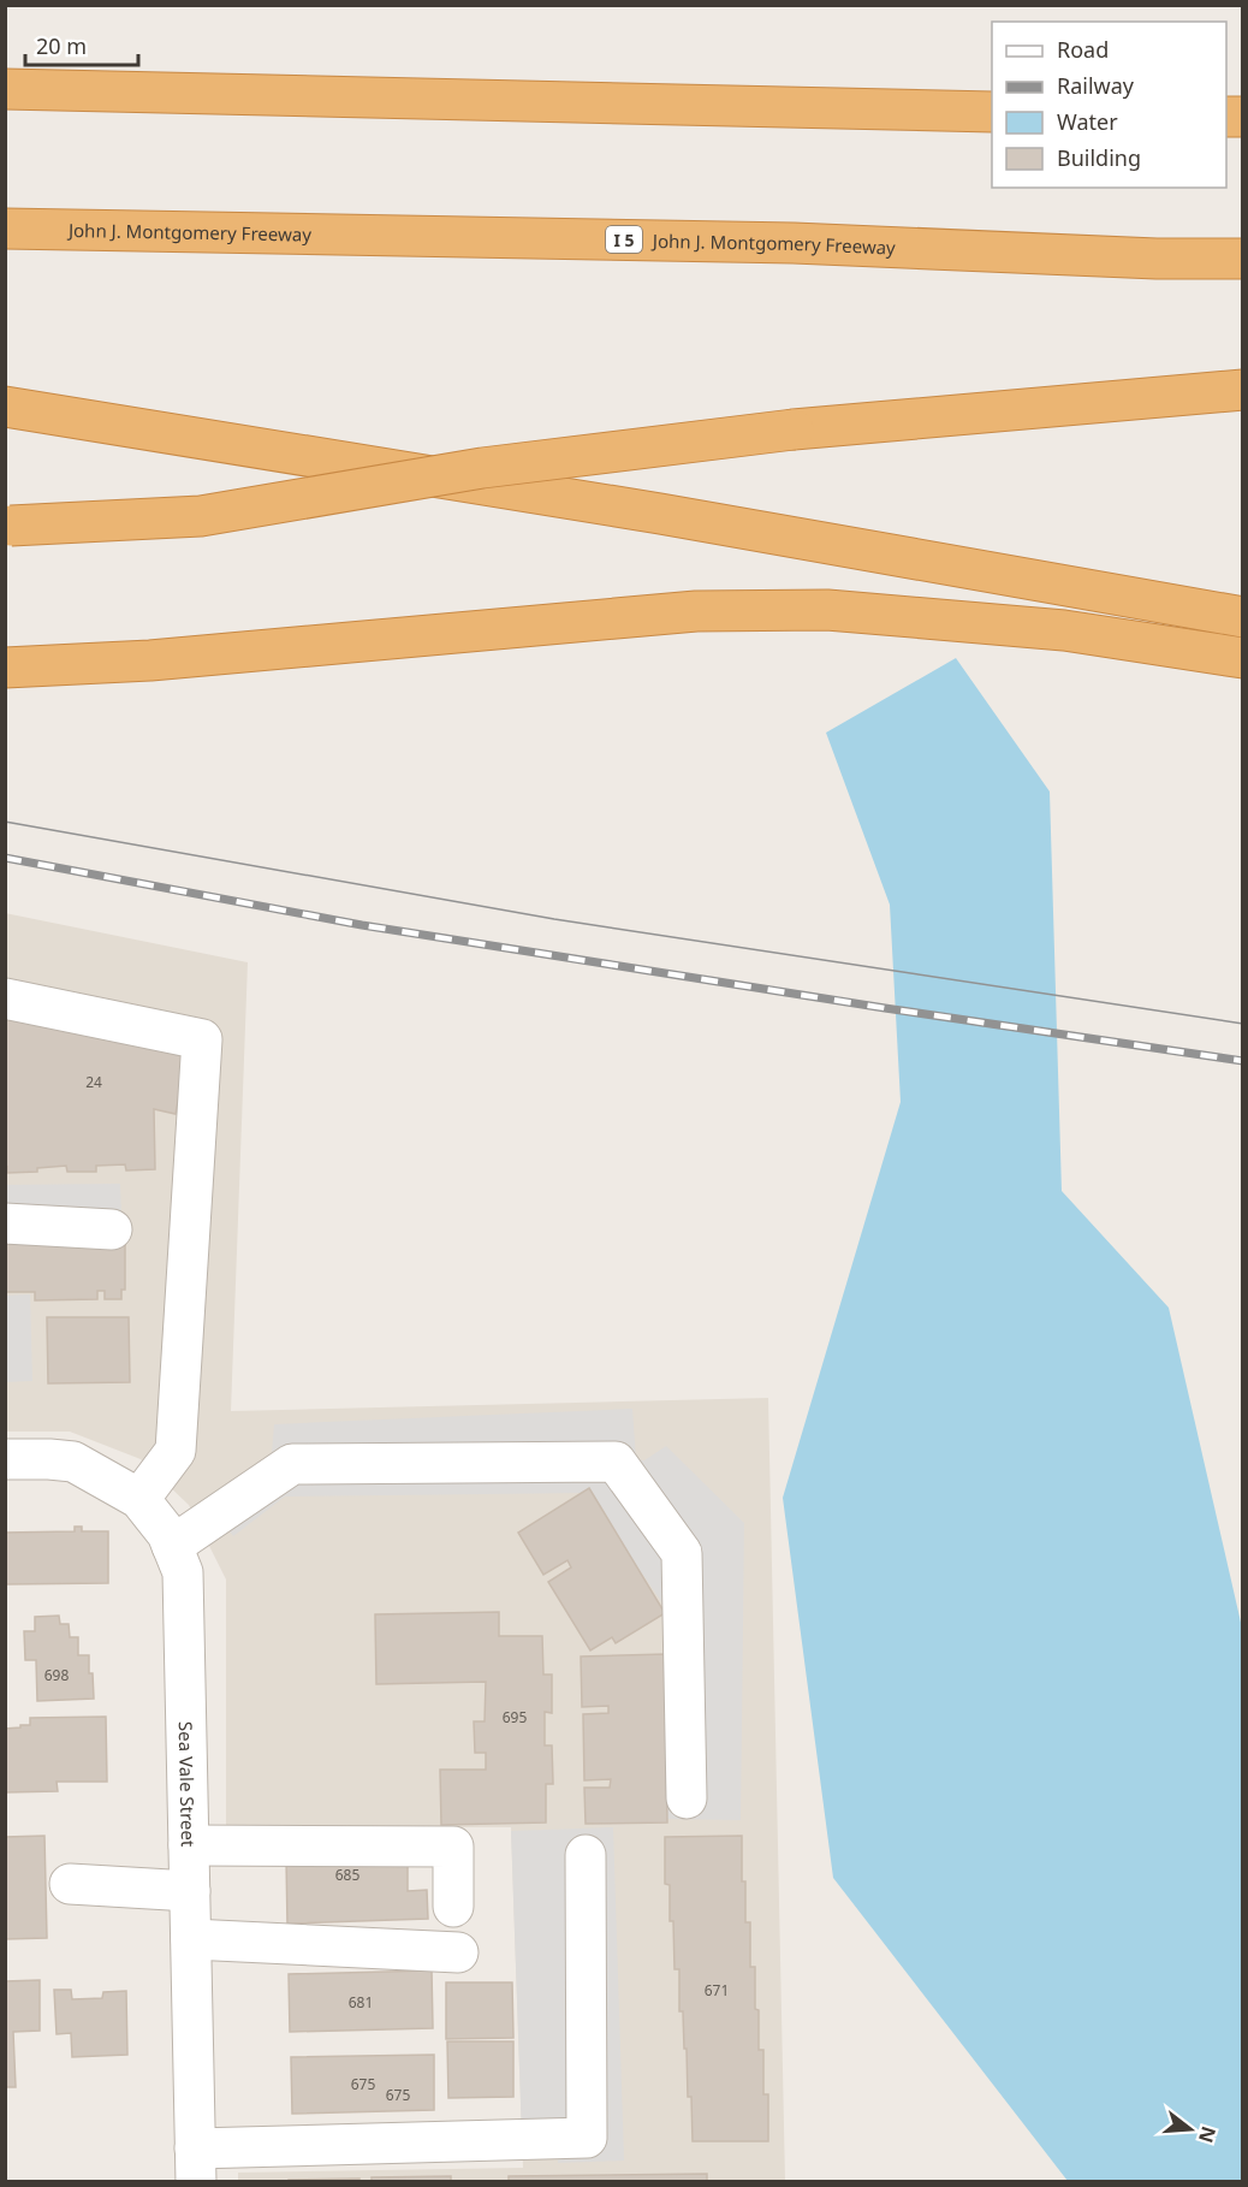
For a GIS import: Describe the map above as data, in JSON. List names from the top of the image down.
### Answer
{
  "streets": {
    "highway": ["John J. Montgomery Freeway", "I 5"],
    "street": ["Sea Vale Street"]
  },
  "house_numbers": [
    "24",
    "698",
    "695",
    "685",
    "671",
    "681",
    "675",
    "675"
  ],
  "legend": [
    "Road",
    "Railway",
    "Water",
    "Building"
  ],
  "scale_bar": "20 m",
  "north": "right"
}
